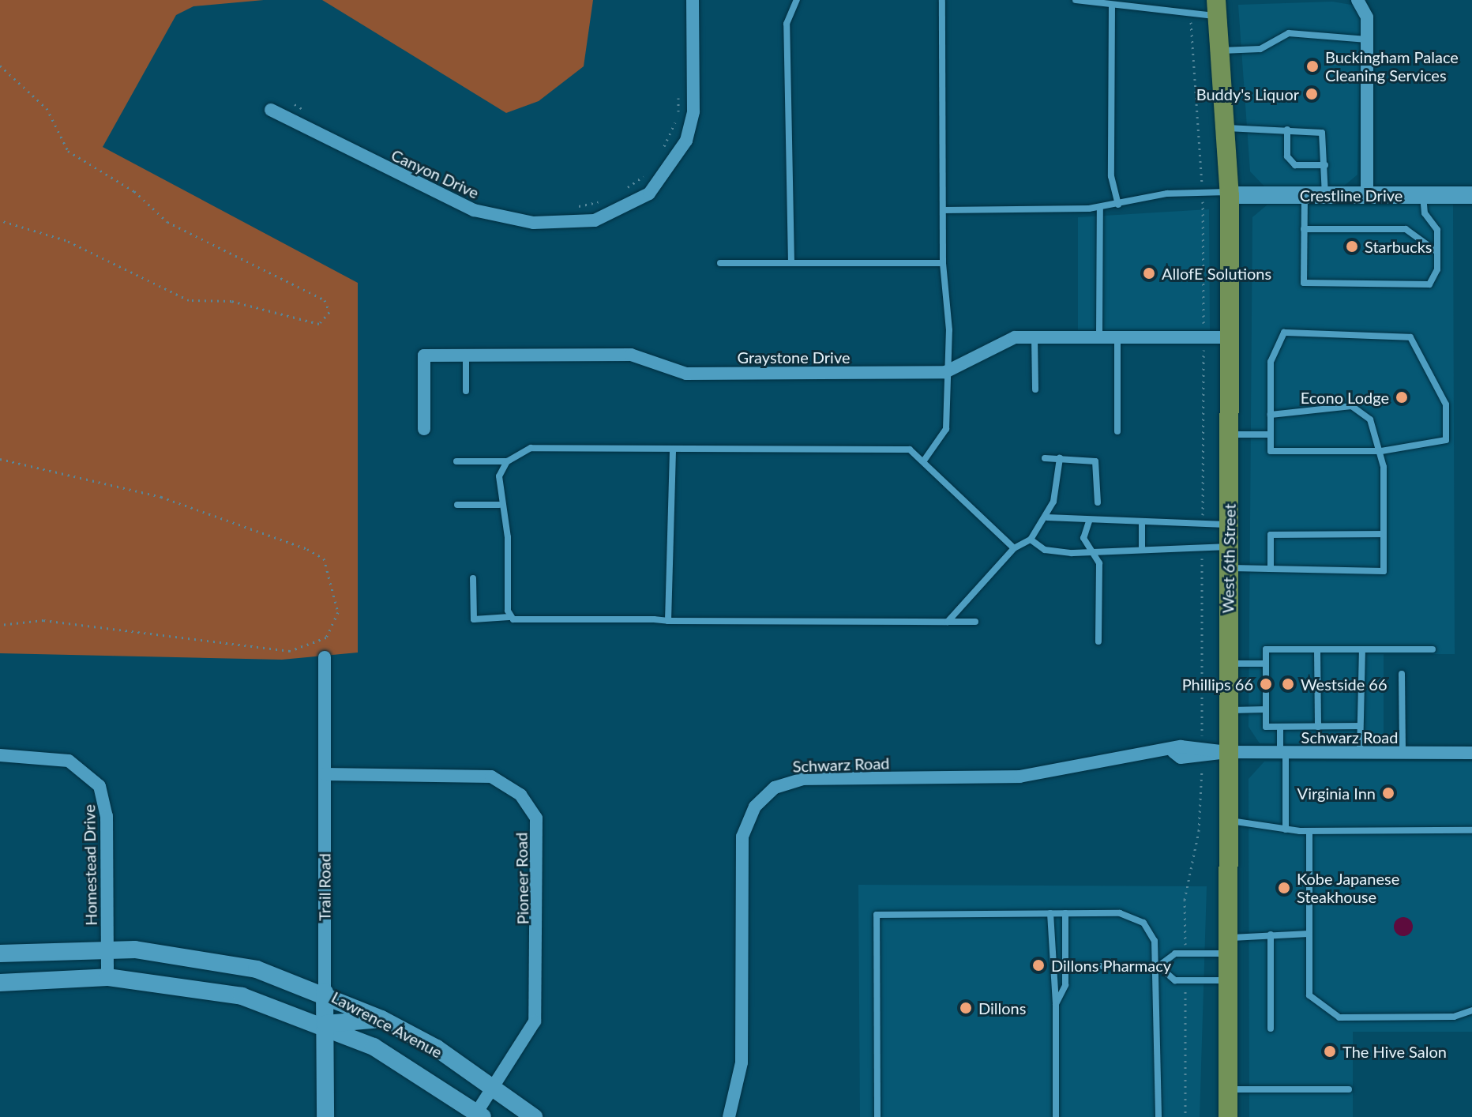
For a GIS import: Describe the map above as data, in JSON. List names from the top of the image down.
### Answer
{
  "streets": {
    "main road": ["West 6th Street"],
    "street": [
      "Canyon Drive",
      "Crestline Drive",
      "Graystone Drive",
      "Schwarz Road",
      "Homestead Drive",
      "Pioneer Road",
      "Trail Road",
      "Lawrence Avenue"
    ]
  },
  "crossings": [
    ["Crestline Drive", "West 6th Street"],
    ["Graystone Drive", "West 6th Street"],
    ["West 6th Street", "Schwarz Road"],
    ["Homestead Drive", "Lawrence Avenue"],
    ["Pioneer Road", "Trail Road"],
    ["Pioneer Road", "Lawrence Avenue"],
    ["Trail Road", "Lawrence Avenue"]
  ],
  "places": [
    "Buckingham Palace Cleaning Services",
    "Buddy's Liquor",
    "Starbucks",
    "AllofE Solutions",
    "Econo Lodge",
    "Phillips 66",
    "Westside 66",
    "Virginia Inn",
    "Kobe Japanese Steakhouse",
    "Dillons Pharmacy",
    "Dillons",
    "The Hive Salon"
  ]
}
